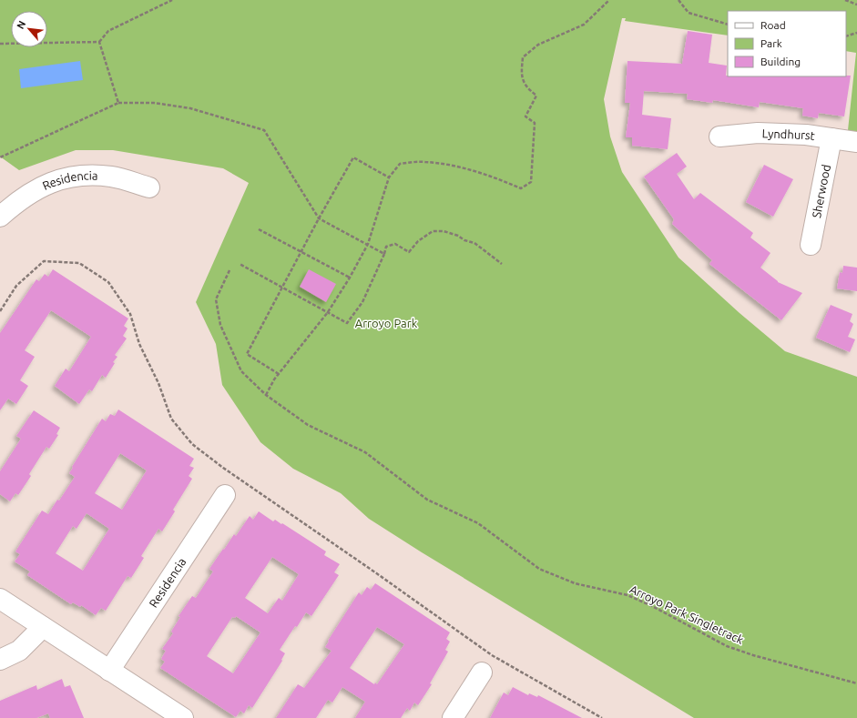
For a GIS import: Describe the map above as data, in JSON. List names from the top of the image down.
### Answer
{
  "streets": {
    "street": ["Lyndhurst", "Residencia", "Sherwood"],
    "path": ["Arroyo Park Singletrack"]
  },
  "crossings": [
    ["Lyndhurst", "Sherwood"]
  ],
  "parks": ["Arroyo Park"],
  "legend": ["Road", "Park", "Building"],
  "north": "top left"
}
